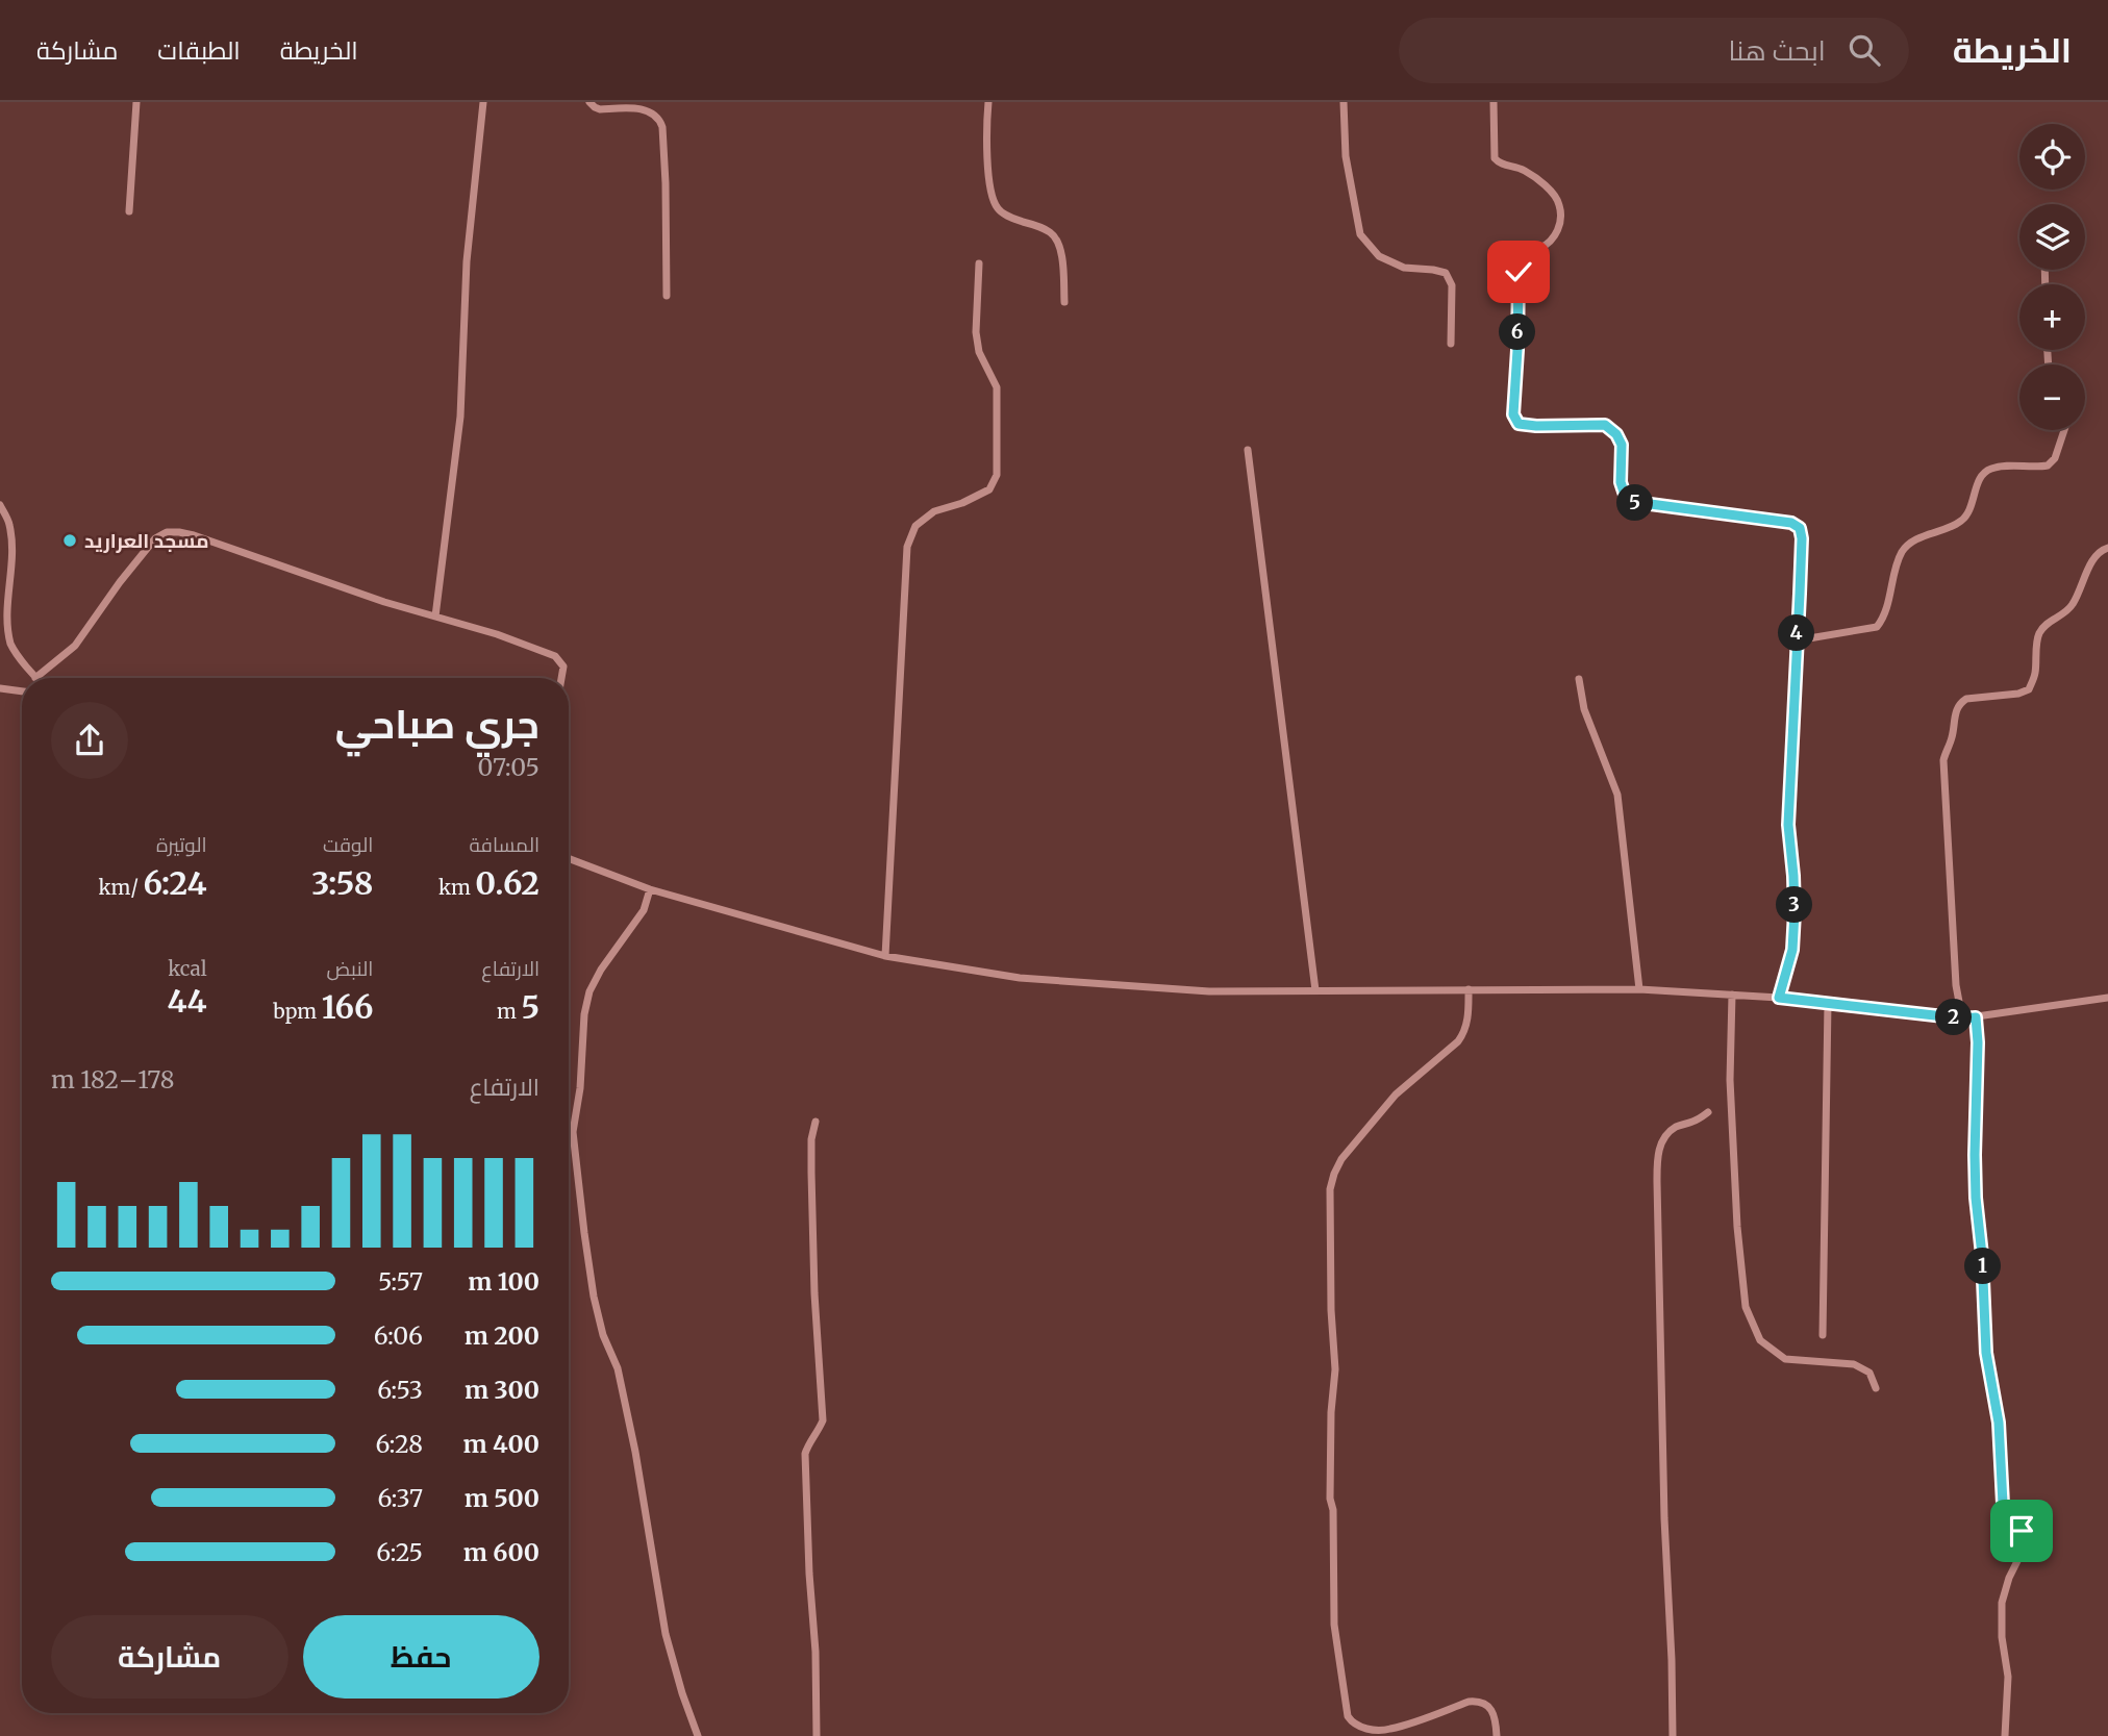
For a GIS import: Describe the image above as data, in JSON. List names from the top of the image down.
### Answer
{
  "places": ["مسجد العراريد"],
  "page": {
    "header": "الخريطة",
    "search": "ابحث هنا",
    "nav": ["الخريطة", "الطبقات", "مشاركة"],
    "map_buttons": ["+", "−"],
    "pins": [
      "6",
      "5",
      "4",
      "3",
      "2",
      "1"
    ],
    "heading": ["جري صباحي", "07:05"],
    "stats": [
      ["المسافة", "0.62 km"],
      ["الوقت", "3:58"],
      ["الوتيرة", "6:24 /km"],
      ["الارتفاع", "5 m"],
      ["النبض", "166 bpm"],
      ["kcal", "44"]
    ],
    "chart": ["الارتفاع", "178–182 m"],
    "list": [
      {
        "name": "100 m",
        "note": "5:57"
      },
      {
        "name": "200 m",
        "note": "6:06"
      },
      {
        "name": "300 m",
        "note": "6:53"
      },
      {
        "name": "400 m",
        "note": "6:28"
      },
      {
        "name": "500 m",
        "note": "6:37"
      },
      {
        "name": "600 m",
        "note": "6:25"
      }
    ],
    "buttons": ["حفظ", "مشاركة"]
  }
}
